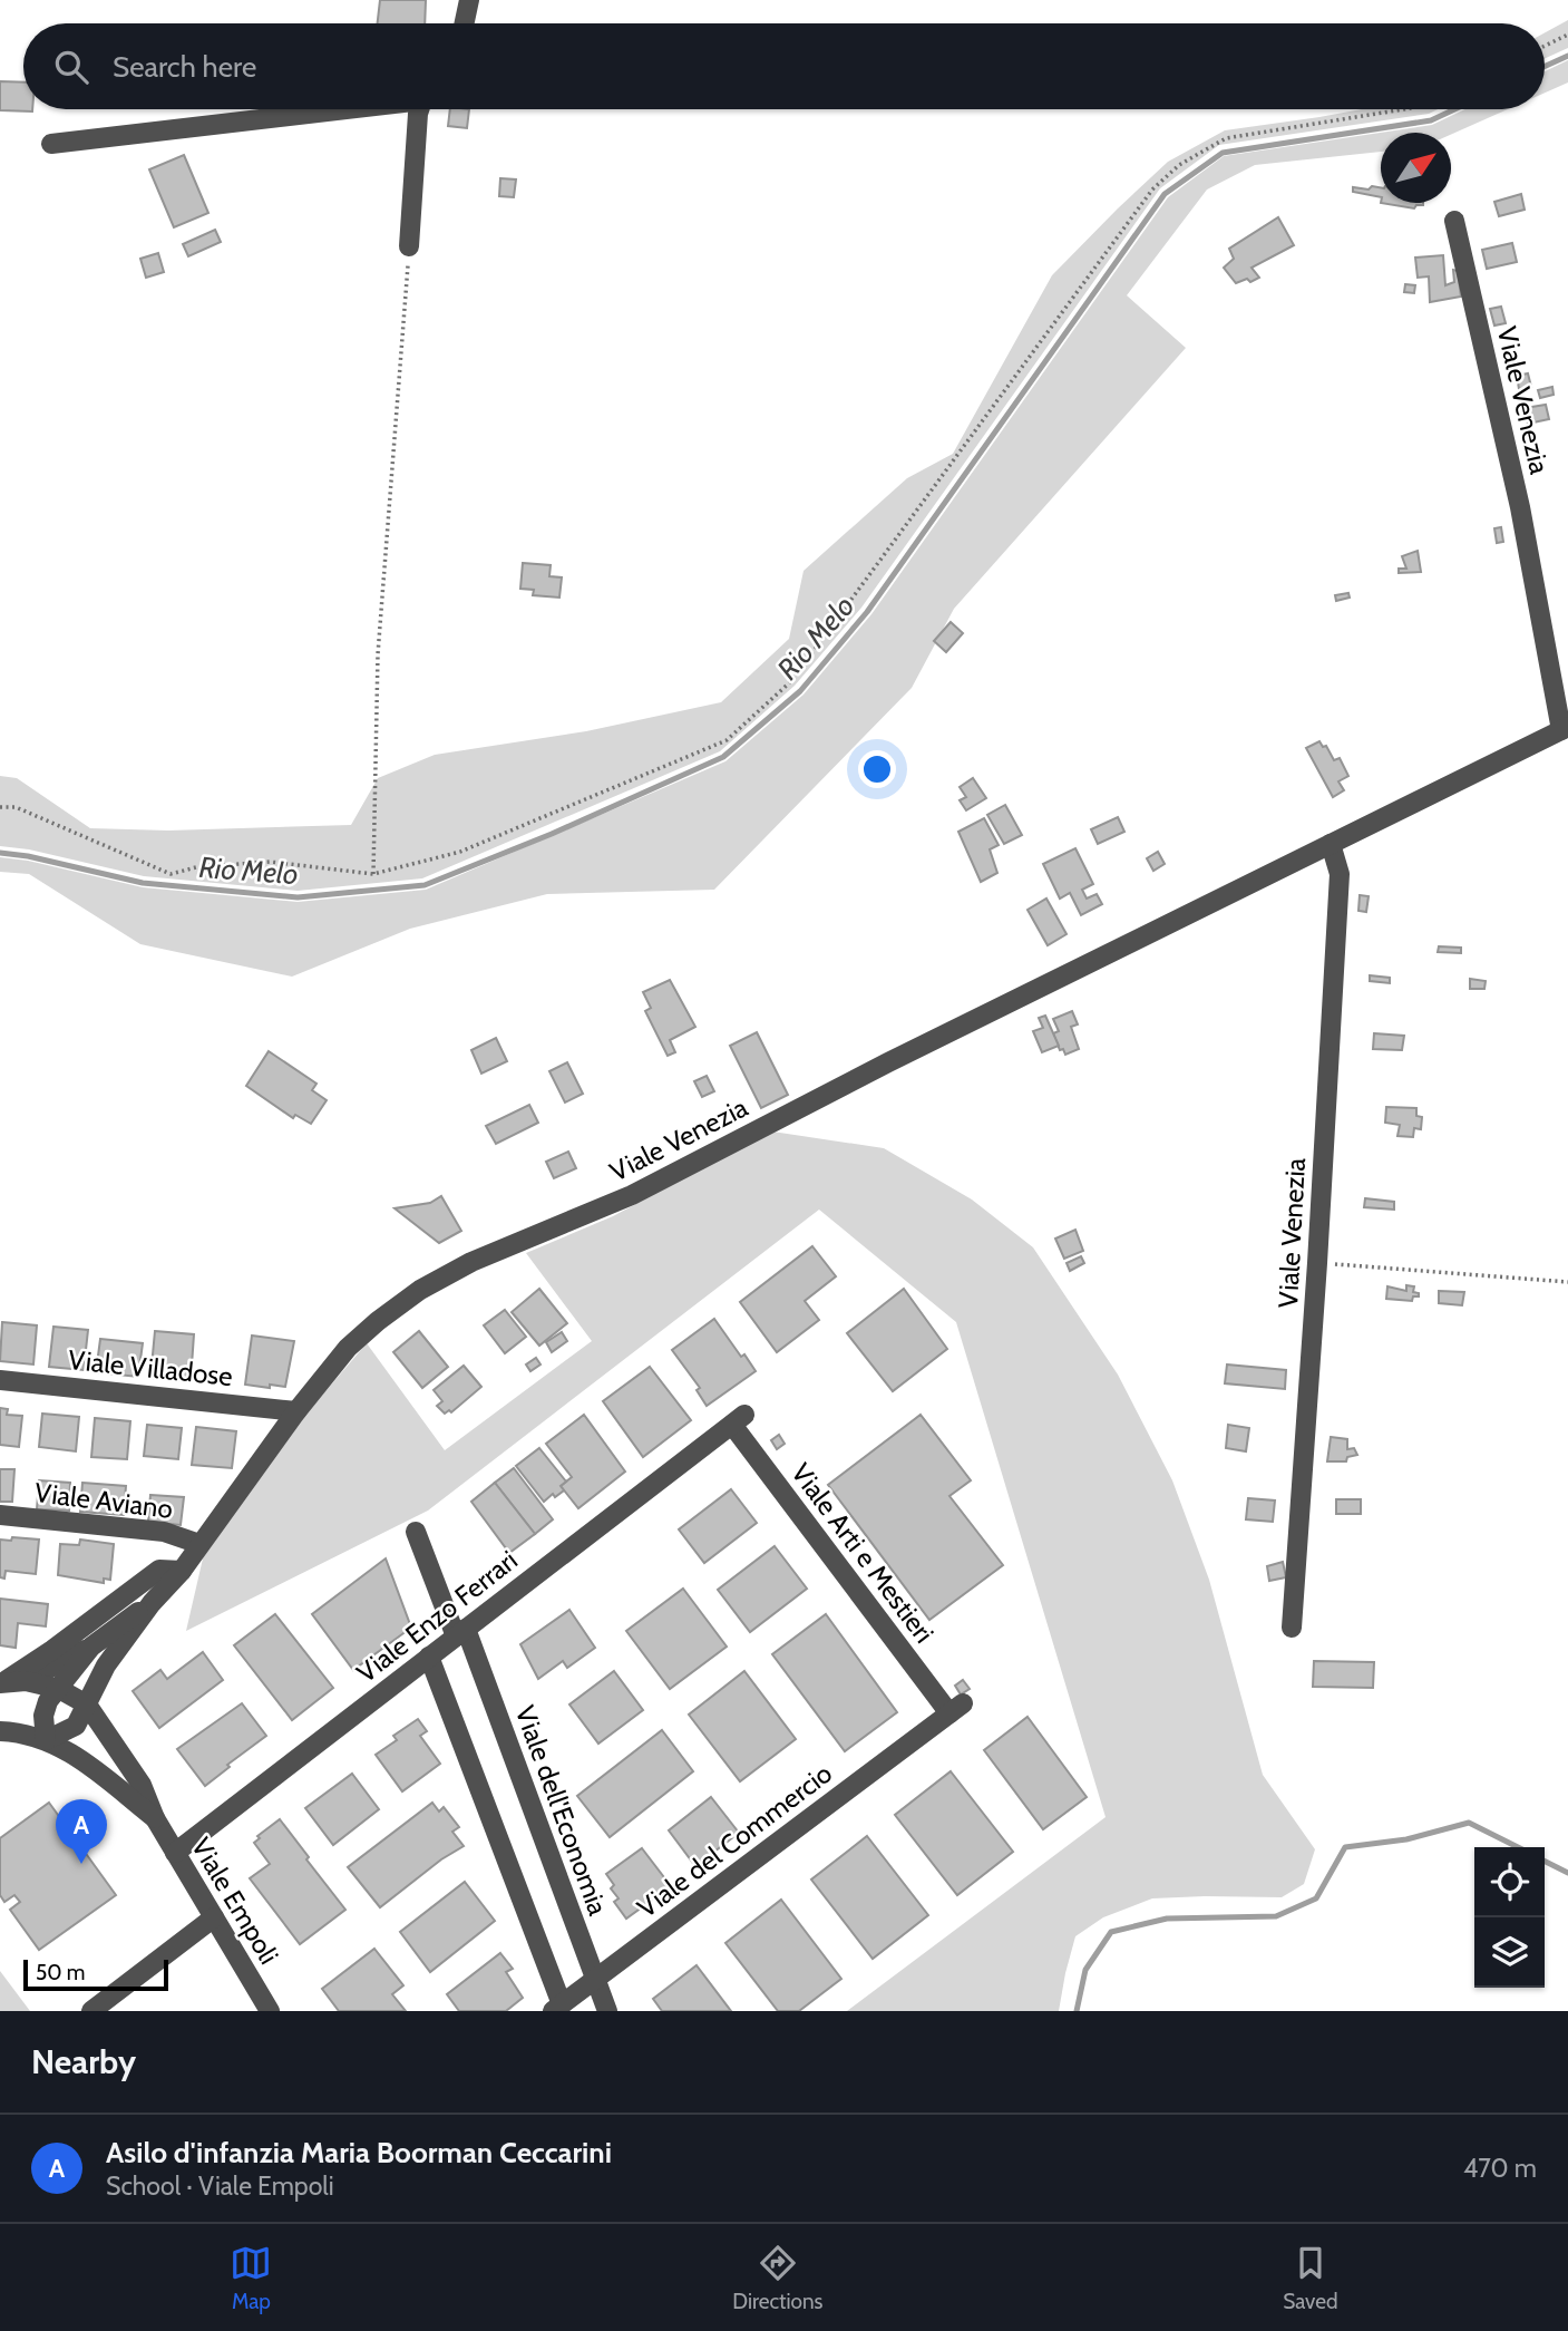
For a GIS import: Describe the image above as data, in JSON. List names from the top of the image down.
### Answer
{
  "streets": {
    "street": [
      "Viale Venezia",
      "Viale Villadose",
      "Viale Aviano",
      "Viale Arti e Mestieri",
      "Viale Enzo Ferrari",
      "Viale dell'Economia",
      "Viale del Commercio",
      "Viale Empoli"
    ]
  },
  "crossings": [
    ["Viale Venezia", "Viale Villadose"],
    ["Viale Venezia", "Viale Aviano"],
    ["Viale Venezia", "Viale Empoli"],
    ["Viale Arti e Mestieri", "Viale Enzo Ferrari"],
    ["Viale Arti e Mestieri", "Viale del Commercio"],
    ["Viale Enzo Ferrari", "Viale dell'Economia"],
    ["Viale Enzo Ferrari", "Viale Empoli"],
    ["Viale dell'Economia", "Viale del Commercio"]
  ],
  "water": ["Rio Melo"],
  "scale_bar": "50 m",
  "north": "top right",
  "page": {
    "search": "Search here",
    "pins": "A",
    "scale": "50 m",
    "heading": "Nearby",
    "list": [
      {
        "mark": "A",
        "name": "Asilo d'infanzia Maria Boorman Ceccarini",
        "note": "School · Viale Empoli",
        "value": "470 m"
      }
    ],
    "nav": ["Map", "Directions", "Saved"]
  }
}
